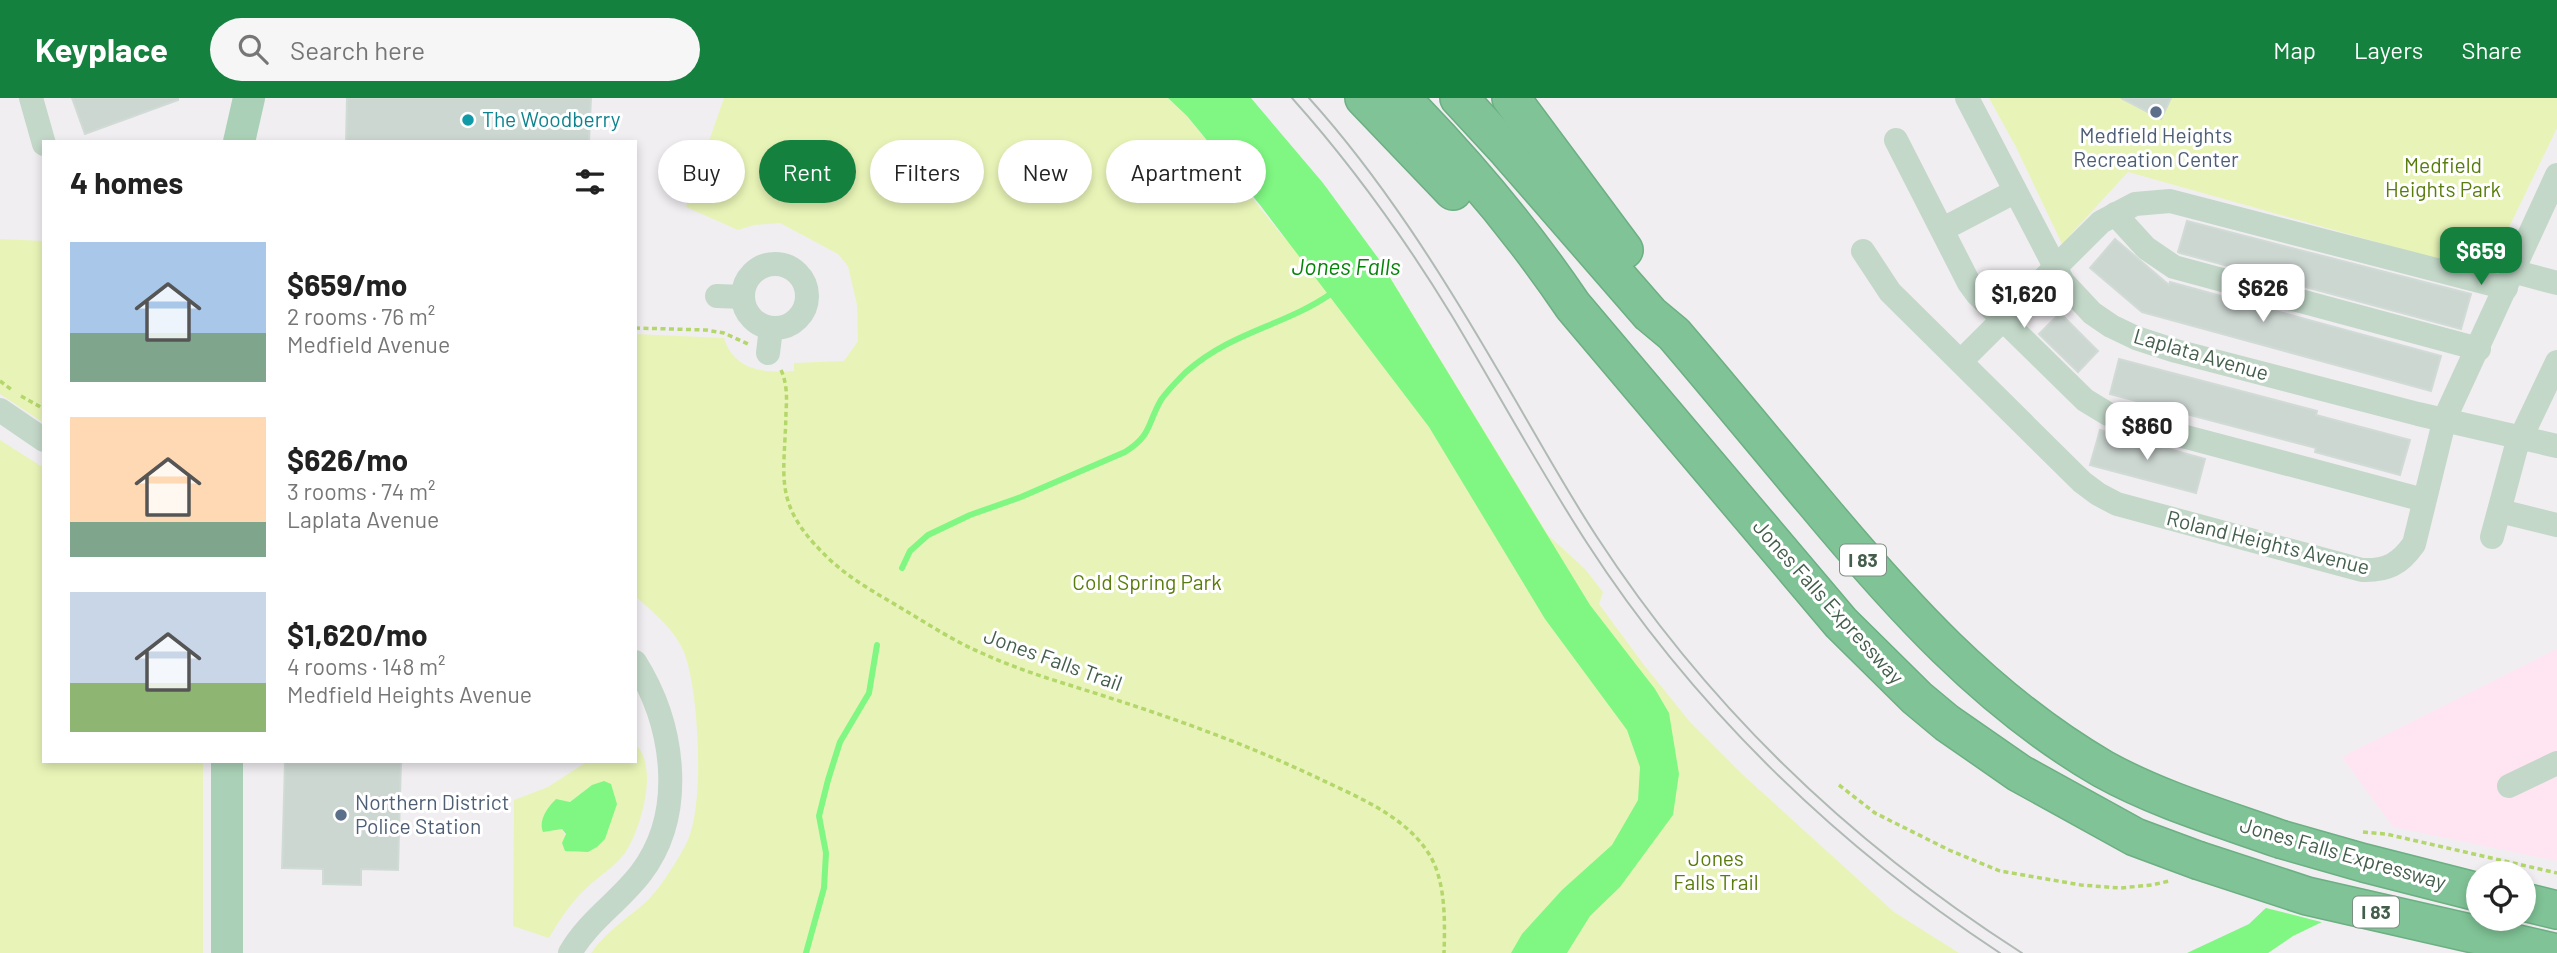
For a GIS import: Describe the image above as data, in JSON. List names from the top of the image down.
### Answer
{
  "streets": {
    "highway": ["I 83", "Jones Falls Expressway"],
    "street": ["Laplata Avenue", "Roland Heights Avenue"],
    "path": ["Jones Falls Trail"]
  },
  "crossings": [
    ["Laplata Avenue", "Roland Heights Avenue"]
  ],
  "water": ["Jones Falls"],
  "parks": ["Medfield Heights Park", "Cold Spring Park", "Jones Falls Trail"],
  "places": ["Medfield Heights Recreation Center", "The Woodberry", "Northern District Police Station"],
  "page": {
    "header": "Keyplace",
    "search": "Search here",
    "nav": ["Map", "Layers", "Share"],
    "chip": [
      "Buy",
      "Rent",
      "Filters",
      "New",
      "Apartment"
    ],
    "heading": "4 homes",
    "list": [
      {
        "name": "$659/mo",
        "note": "2 rooms · 76 m² · Medfield Avenue"
      },
      {
        "name": "$626/mo",
        "note": "3 rooms · 74 m² · Laplata Avenue"
      },
      {
        "name": "$1,620/mo",
        "note": "4 rooms · 148 m² · Medfield Heights Avenue"
      }
    ],
    "price": [
      "$659",
      "$626",
      "$1,620",
      "$860"
    ]
  }
}
